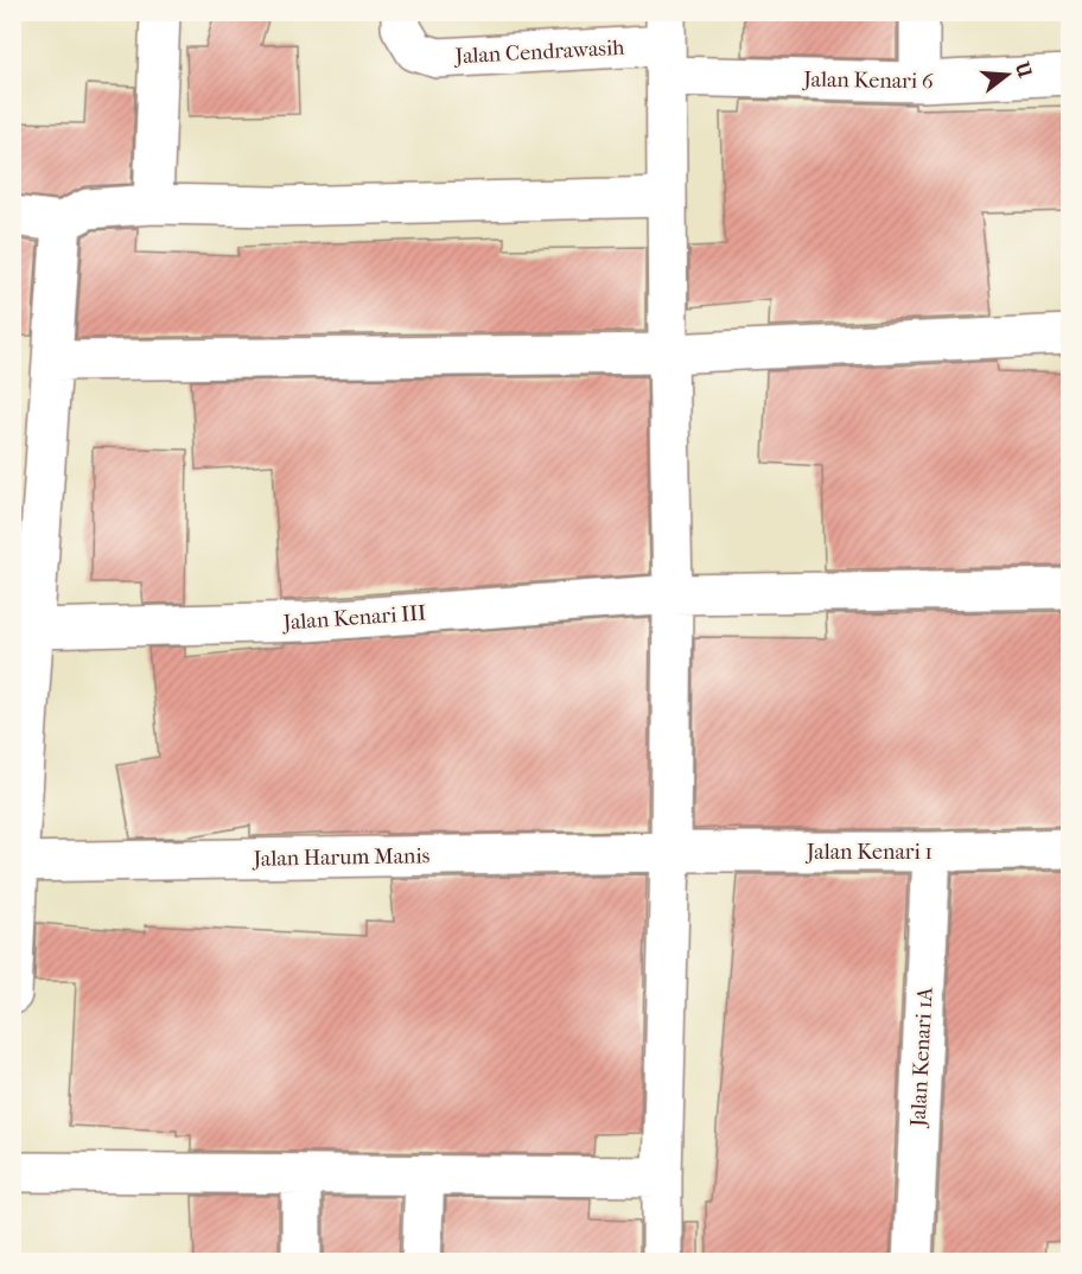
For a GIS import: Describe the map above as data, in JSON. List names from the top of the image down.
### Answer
{
  "streets": {
    "street": [
      "Jalan Cendrawasih",
      "Jalan Kenari 6",
      "Jalan Kenari III",
      "Jalan Kenari 1",
      "Jalan Harum Manis",
      "Jalan Kenari 1A"
    ]
  },
  "crossings": [
    ["Jalan Cendrawasih", "Jalan Kenari 6"],
    ["Jalan Kenari 1", "Jalan Harum Manis"],
    ["Jalan Kenari 1", "Jalan Kenari 1A"]
  ],
  "north": "right"
}
